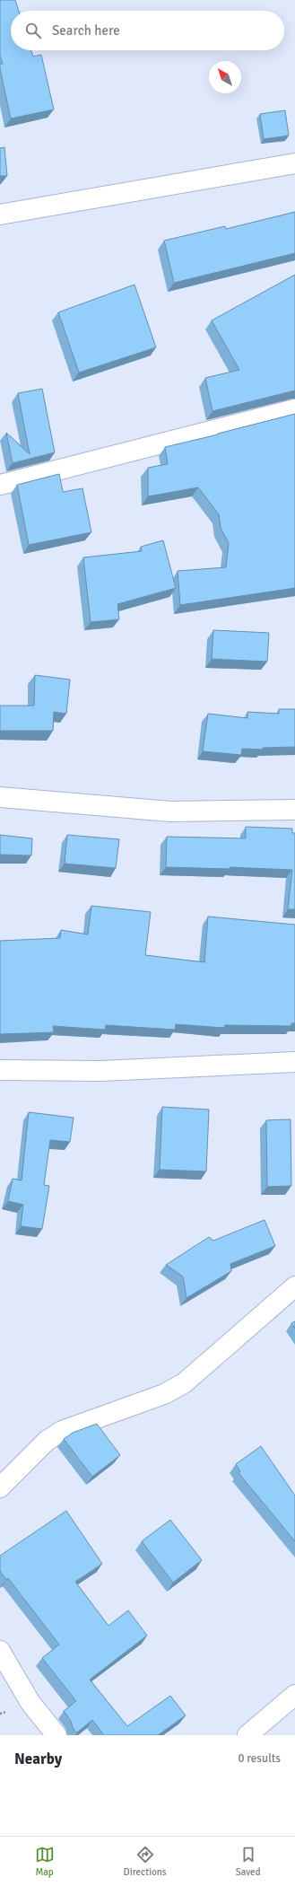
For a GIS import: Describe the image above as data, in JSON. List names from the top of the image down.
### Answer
{
  "north": "top left",
  "page": {
    "search": "Search here",
    "heading": ["Nearby", "0 results"],
    "nav": ["Map", "Directions", "Saved"]
  }
}
